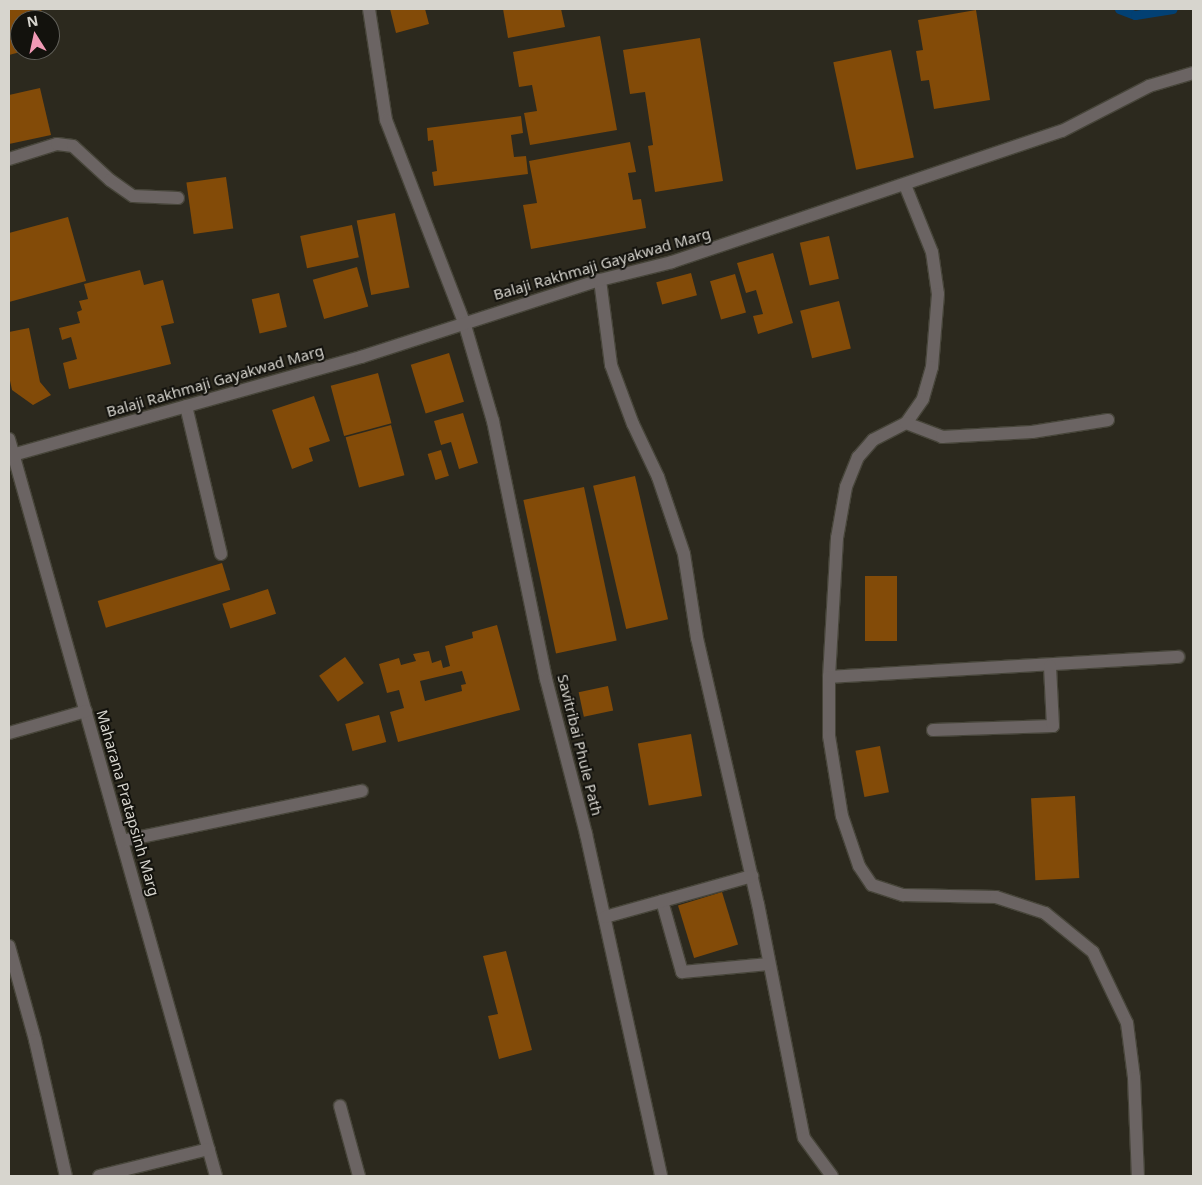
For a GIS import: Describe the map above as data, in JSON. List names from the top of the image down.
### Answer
{
  "streets": {
    "street": ["Balaji Rakhmaji Gayakwad Marg", "Savitribai Phule Path", "Maharana Pratapsinh Marg"]
  },
  "crossings": [
    ["Balaji Rakhmaji Gayakwad Marg", "Savitribai Phule Path"],
    ["Balaji Rakhmaji Gayakwad Marg", "Maharana Pratapsinh Marg"]
  ],
  "north": "top"
}
